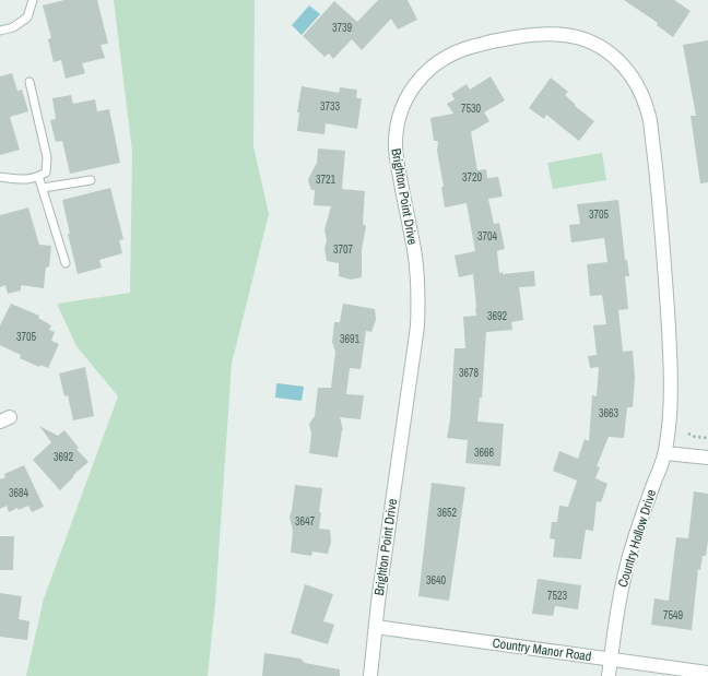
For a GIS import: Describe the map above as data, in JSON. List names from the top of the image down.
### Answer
{
  "streets": {
    "street": ["Brighton Point Drive", "Country Hollow Drive", "Country Manor Road"]
  },
  "crossings": [
    ["Brighton Point Drive", "Country Hollow Drive"],
    ["Brighton Point Drive", "Country Manor Road"],
    ["Country Hollow Drive", "Country Manor Road"]
  ],
  "house_numbers": [
    "3739",
    "3733",
    "7530",
    "3720",
    "3721",
    "3705",
    "3704",
    "3707",
    "3692",
    "3705",
    "3691",
    "3678",
    "3663",
    "3666",
    "3692",
    "3684",
    "3652",
    "3647",
    "3640",
    "7523",
    "7549"
  ]
}
